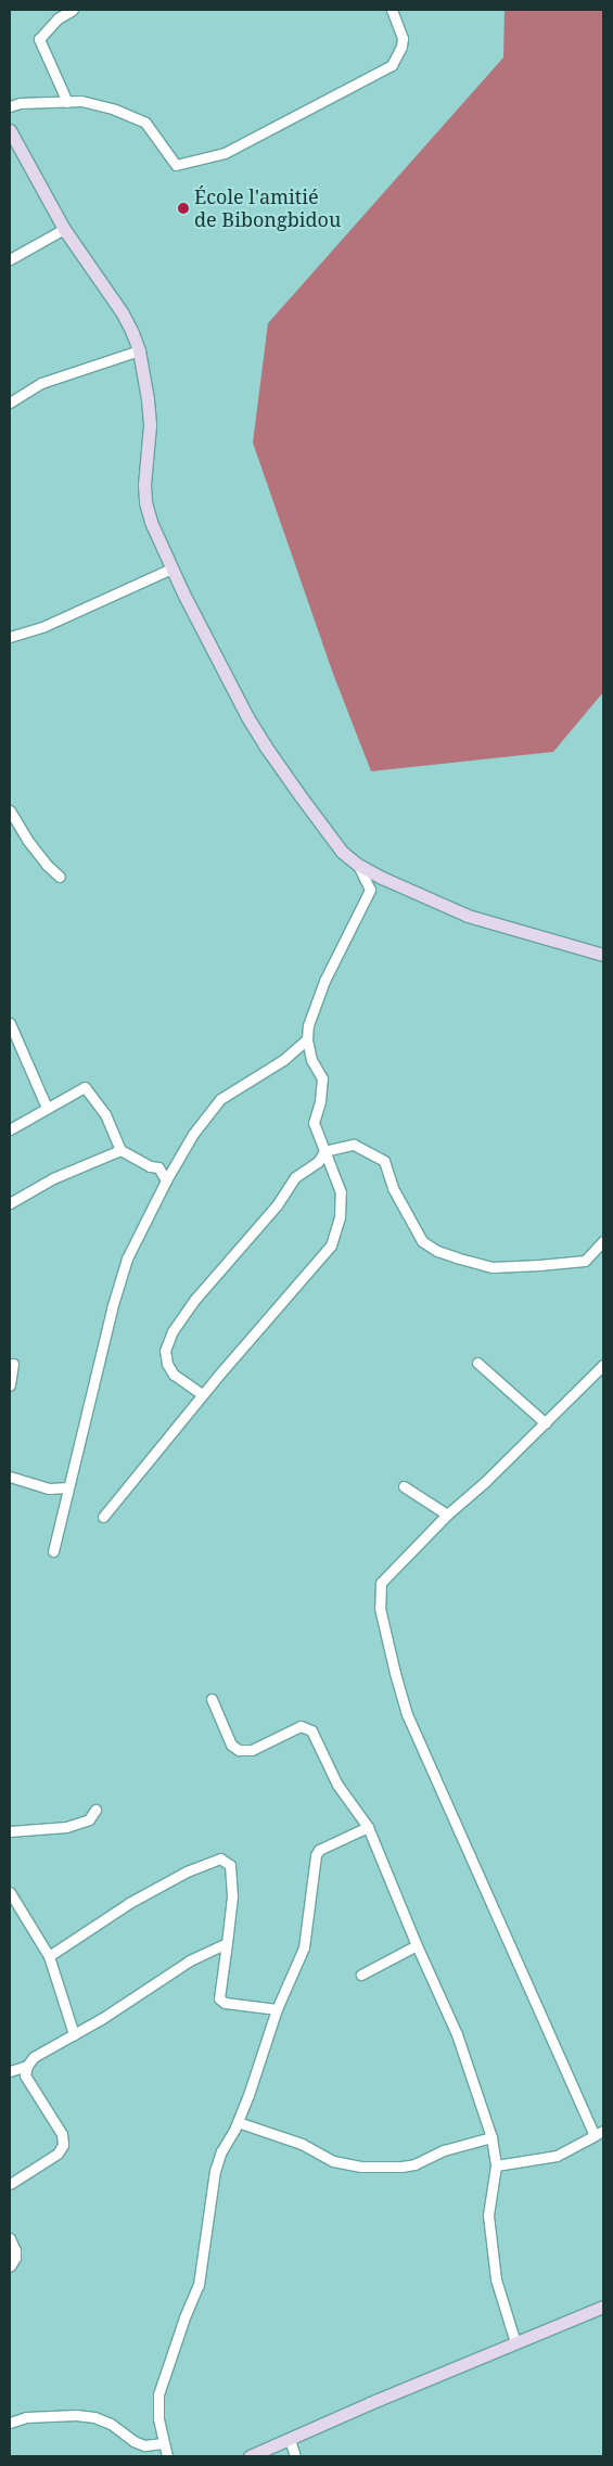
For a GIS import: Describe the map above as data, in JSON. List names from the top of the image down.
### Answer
{
  "places": ["École l'amitié de Bibongbidou"]
}
